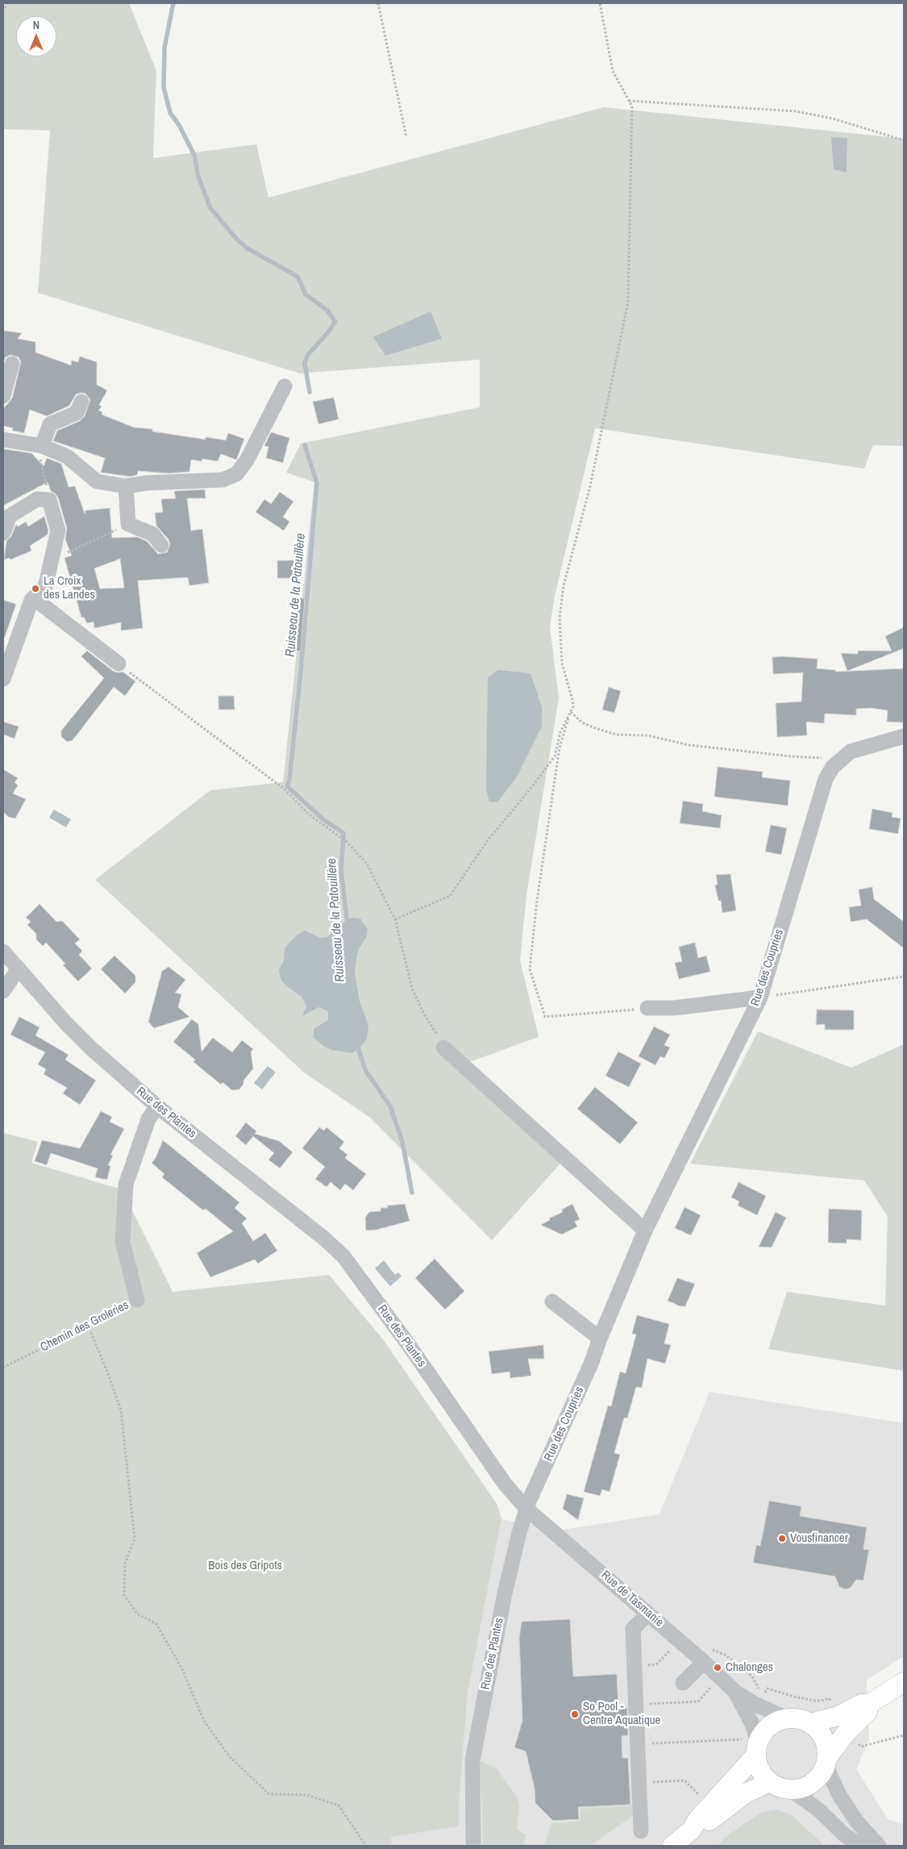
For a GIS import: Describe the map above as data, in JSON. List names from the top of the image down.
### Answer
{
  "streets": {
    "street": [
      "Rue des Coupries",
      "Rue des Plantes",
      "Chemin des Groleries",
      "Rue de Tasmanie"
    ]
  },
  "crossings": [
    ["Rue des Coupries", "Rue des Plantes"],
    ["Rue des Coupries", "Rue de Tasmanie"],
    ["Rue des Plantes", "Chemin des Groleries"],
    ["Rue des Plantes", "Rue de Tasmanie"]
  ],
  "water": ["Ruisseau de la Patouillère"],
  "parks": ["Bois des Gripots"],
  "places": [
    "La Croix des Landes",
    "Vousfinancer",
    "Chalonges",
    "So Pool - Centre Aquatique"
  ],
  "north": "top"
}
